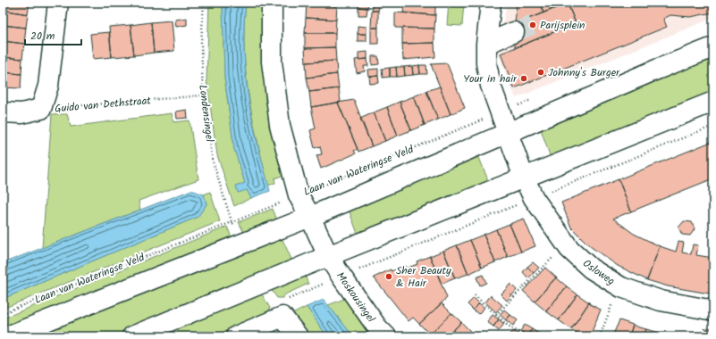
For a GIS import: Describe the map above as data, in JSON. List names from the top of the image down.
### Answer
{
  "streets": {
    "street": ["Guido van Dethstraat", "Osloweg", "Moskousingel"],
    "path": ["Londensingel", "Laan van Wateringse Veld"]
  },
  "crossings": [
    ["Guido van Dethstraat", "Londensingel"],
    ["Londensingel", "Laan van Wateringse Veld"]
  ],
  "places": [
    "Parijsplein",
    "Johnny's Burger",
    "Your in hair",
    "Sher Beauty & Hair"
  ],
  "scale_bar": "20 m"
}
